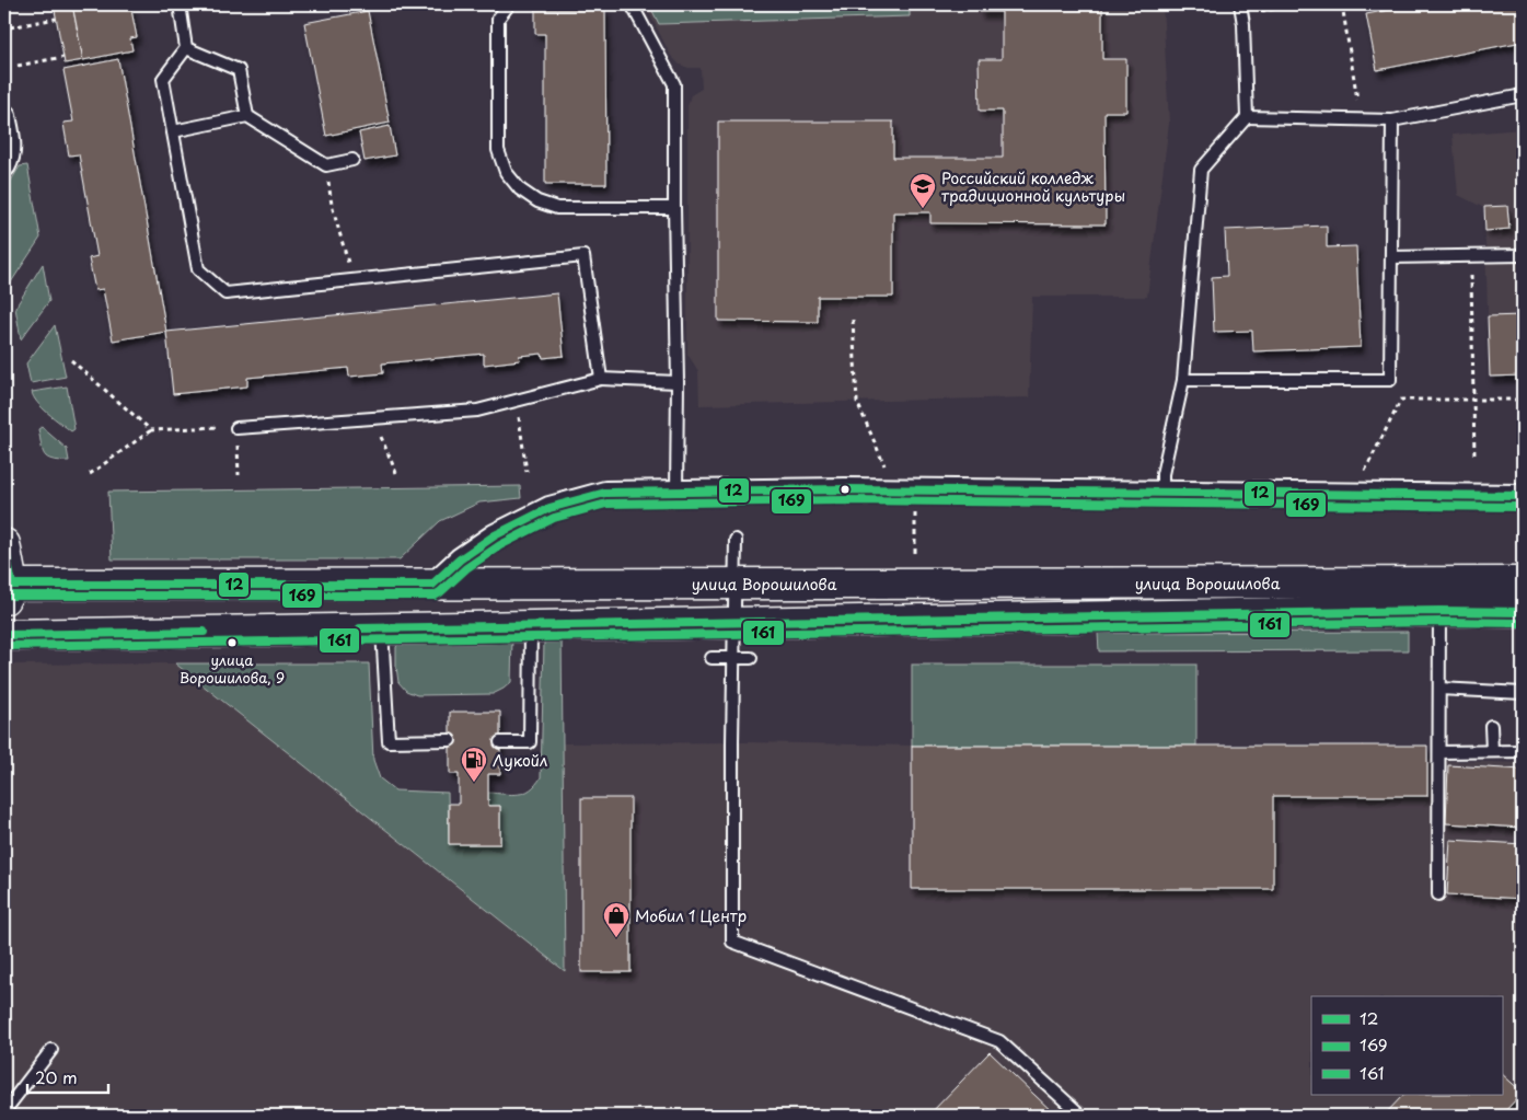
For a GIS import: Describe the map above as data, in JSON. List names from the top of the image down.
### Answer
{
  "streets": {
    "street": ["улица Ворошилова"]
  },
  "places": {
    "school or university": ["Российский колледж традиционной культуры"],
    "other": ["улица Ворошилова, 9"],
    "fuel station": ["Лукойл"],
    "shop": ["Мобил 1 Центр"]
  },
  "lines": ["transit line 12", "transit line 169", "transit line 161"],
  "legend": ["12", "169", "161"],
  "scale_bar": "20 m"
}
